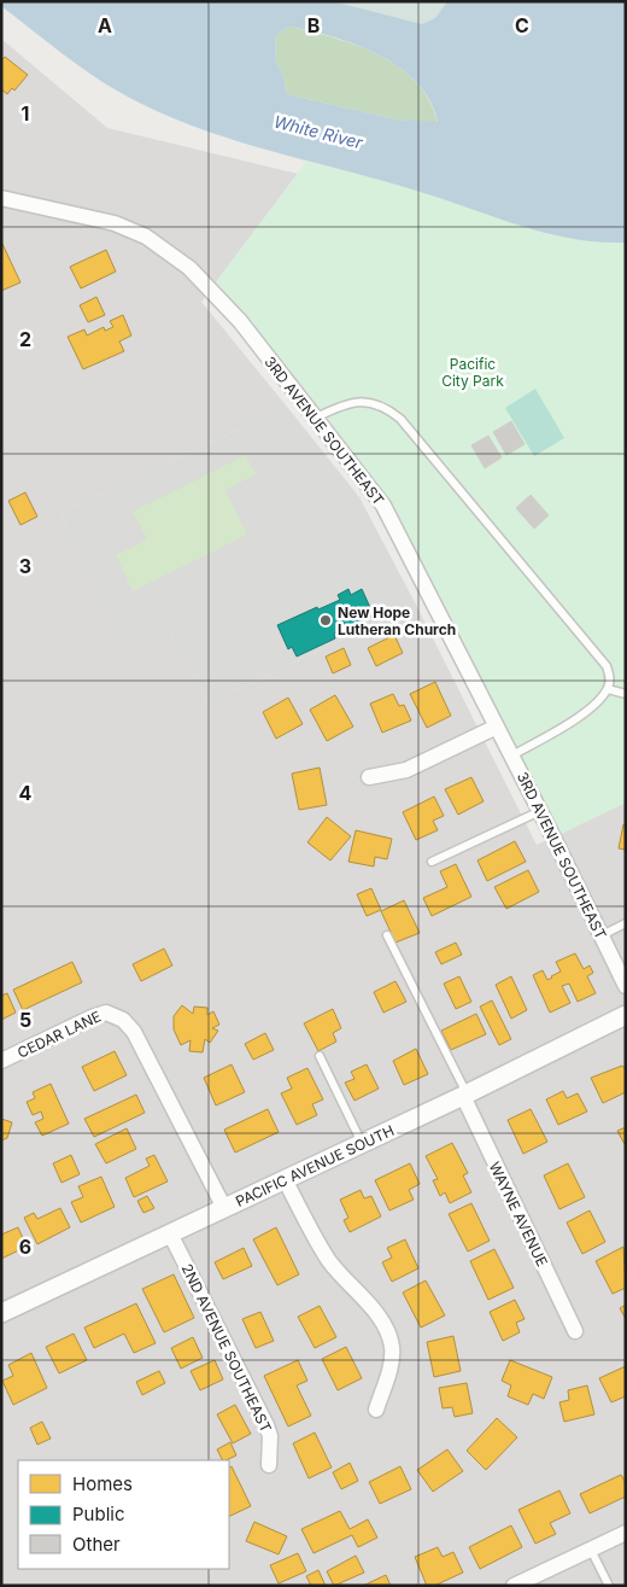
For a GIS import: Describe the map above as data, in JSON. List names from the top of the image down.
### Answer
{
  "streets": {
    "street": [
      "3RD AVENUE SOUTHEAST",
      "CEDAR LANE",
      "PACIFIC AVENUE SOUTH",
      "WAYNE AVENUE",
      "2ND AVENUE SOUTHEAST"
    ]
  },
  "crossings": [
    ["CEDAR LANE", "PACIFIC AVENUE SOUTH"],
    ["PACIFIC AVENUE SOUTH", "WAYNE AVENUE"],
    ["PACIFIC AVENUE SOUTH", "2ND AVENUE SOUTHEAST"]
  ],
  "water": ["White River"],
  "parks": ["Pacific City Park"],
  "places": ["New Hope Lutheran Church"],
  "legend": ["Homes", "Public", "Other"],
  "grid": {
    "columns": ["A", "B", "C"],
    "rows": [
      "1",
      "2",
      "3",
      "4",
      "5",
      "6"
    ]
  }
}
